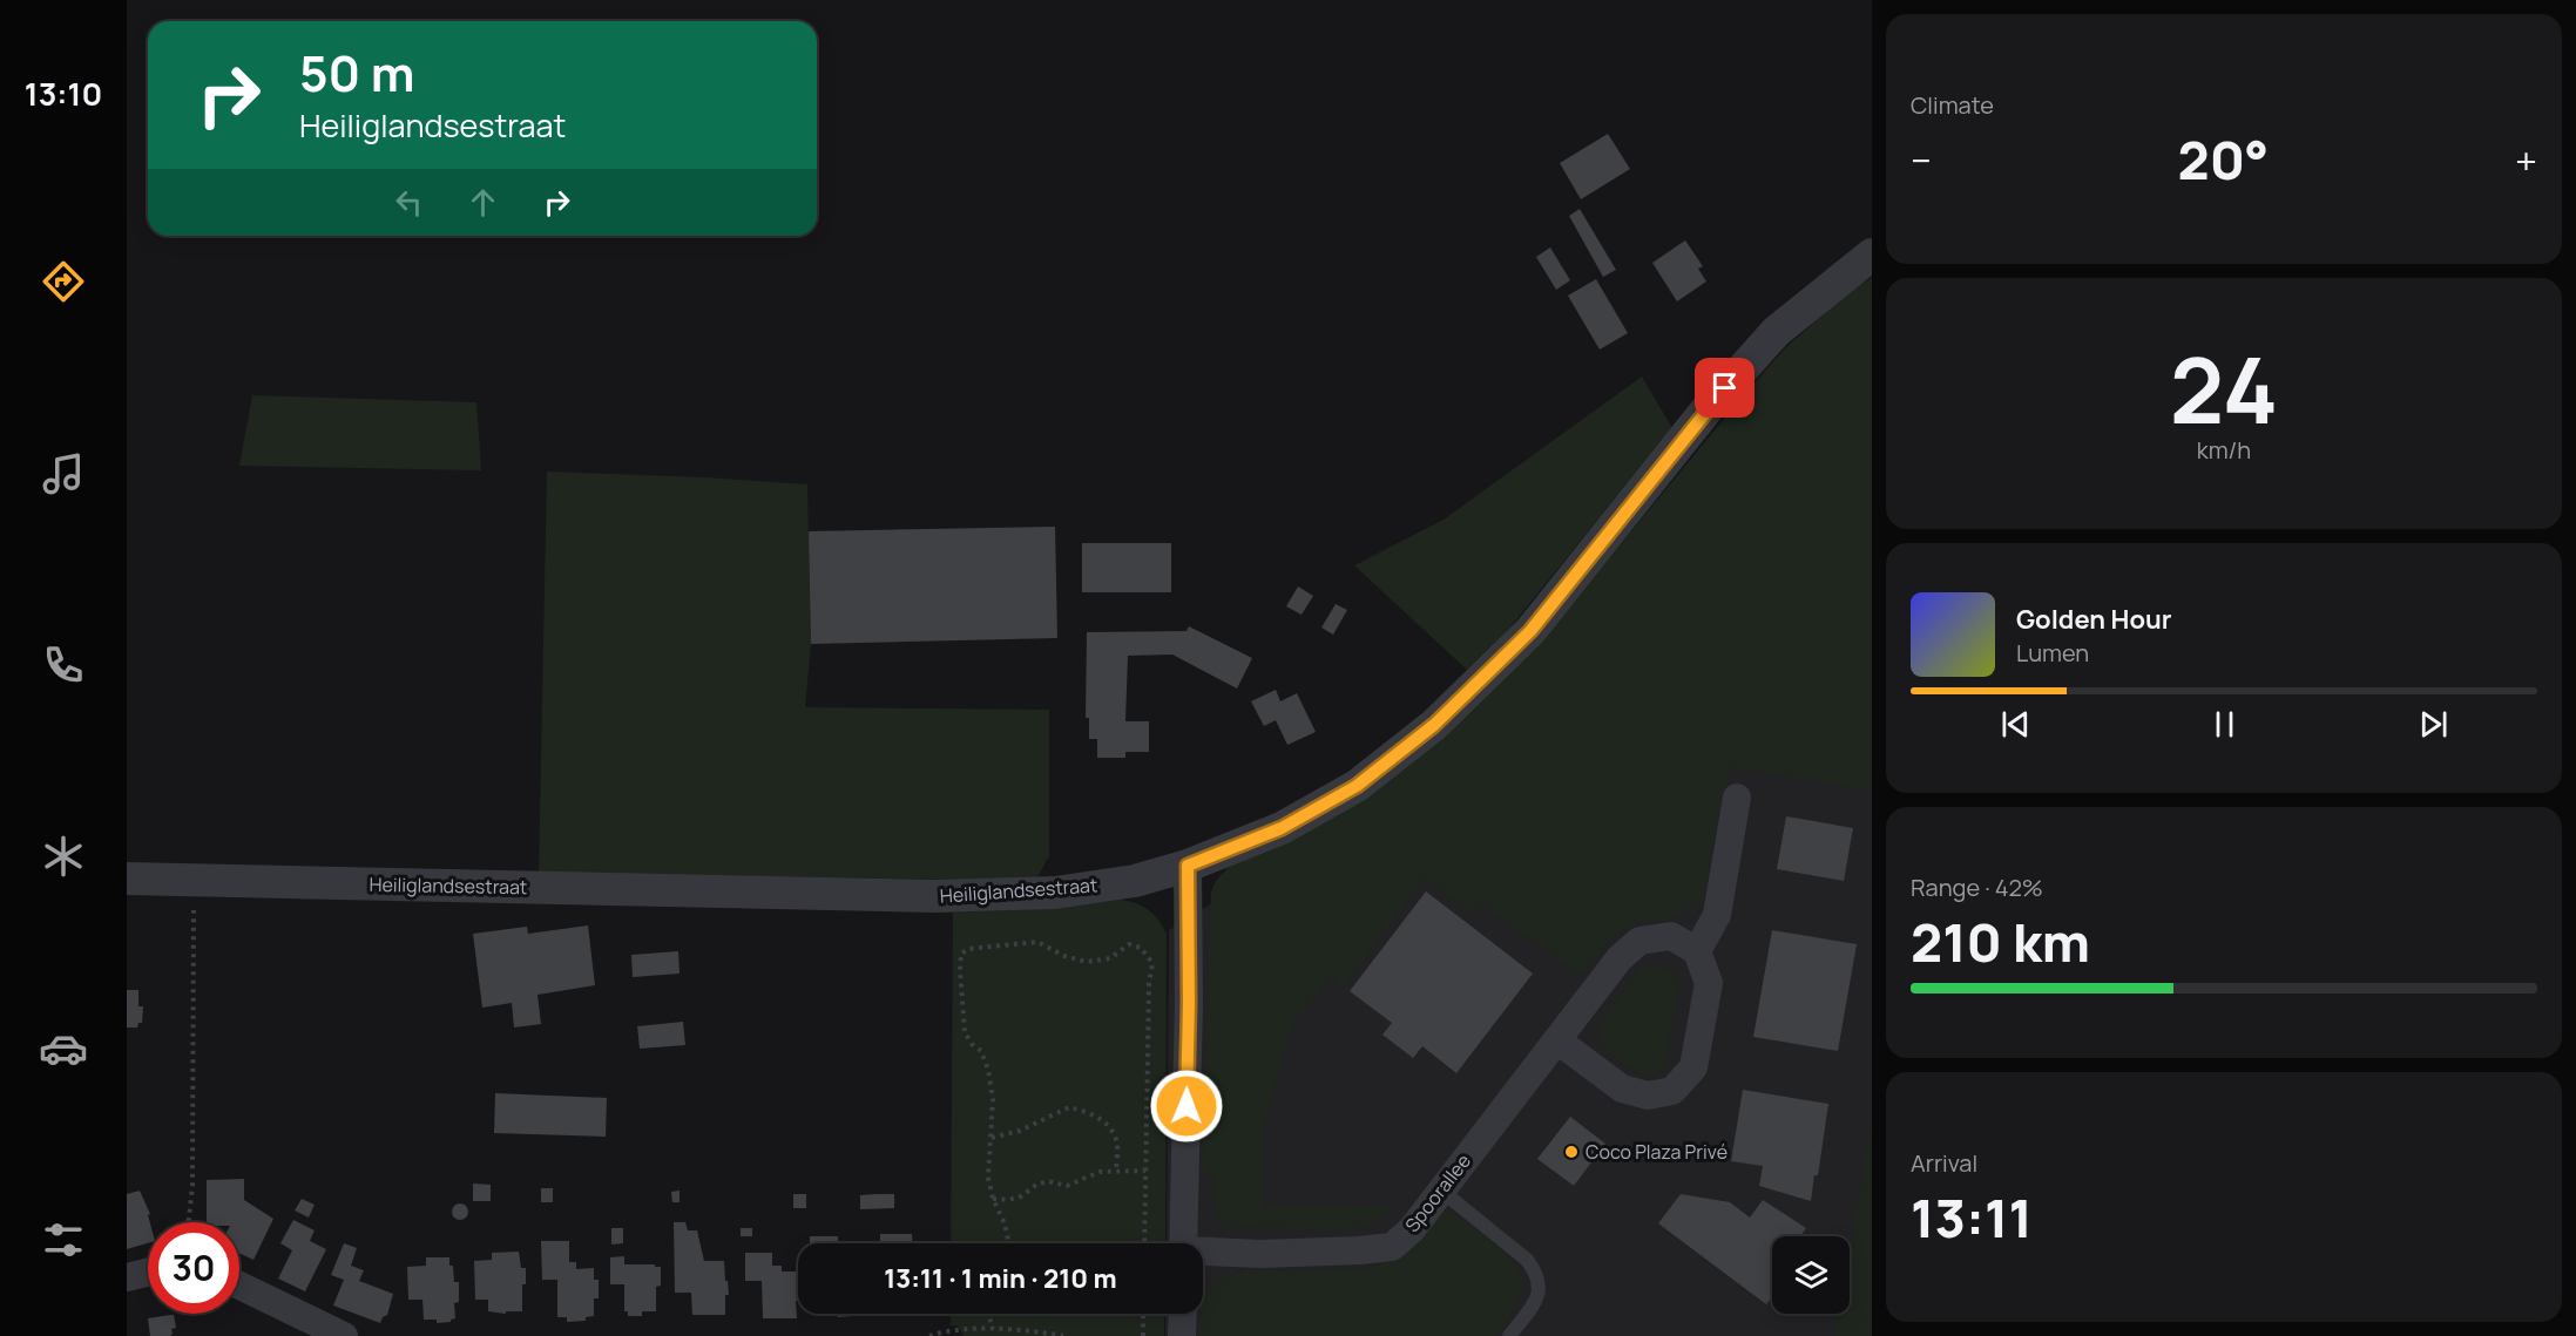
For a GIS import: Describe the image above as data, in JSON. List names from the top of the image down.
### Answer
{
  "streets": {
    "street": ["Heiliglandsestraat", "Spoorallee"]
  },
  "crossings": [
    ["Heiliglandsestraat", "Spoorallee"]
  ],
  "places": ["Coco Plaza Privé"],
  "page": {
    "tabs": "13:10",
    "tile": [
      "Climate",
      ["24", "km/h"],
      ["Range · 42%", "210 km"],
      ["Arrival", "13:11"]
    ],
    "turn": ["50 m", "Heiliglandsestraat"],
    "heat": ["−", "20°", "+"],
    "song": ["Golden Hour", "Lumen"],
    "limit": "30",
    "trip": "13:11 · 1 min · 210 m"
  }
}
